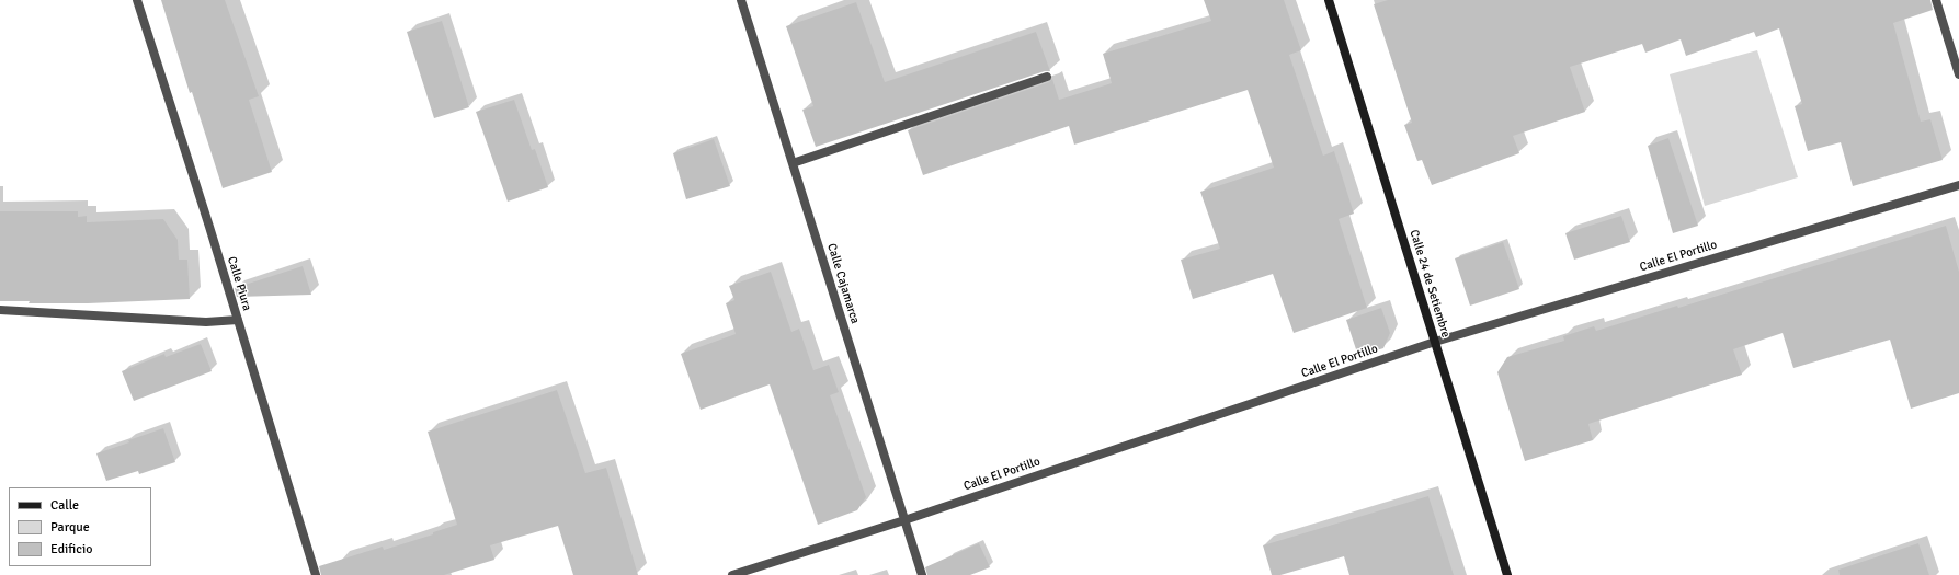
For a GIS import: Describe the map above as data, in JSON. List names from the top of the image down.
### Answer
{
  "streets": {
    "street": [
      "Calle El Portillo",
      "Calle Piura",
      "Calle Cajamarca",
      "Calle 24 de Setiembre"
    ]
  },
  "crossings": [
    ["Calle El Portillo", "Calle Cajamarca"],
    ["Calle El Portillo", "Calle 24 de Setiembre"]
  ],
  "legend": ["Calle", "Parque", "Edificio"]
}
